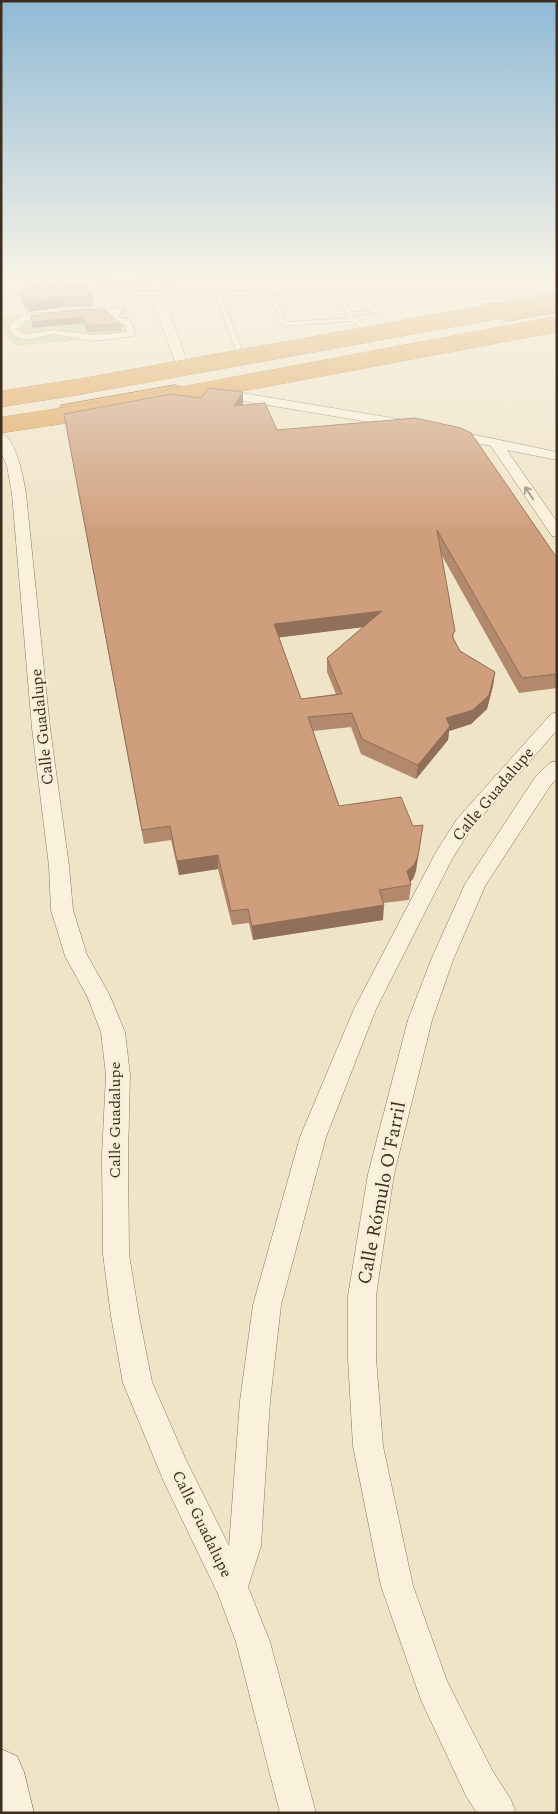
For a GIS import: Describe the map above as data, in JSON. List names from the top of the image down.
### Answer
{
  "streets": {
    "street": ["Calle Guadalupe", "Calle Rómulo O'Farril"]
  }
}
